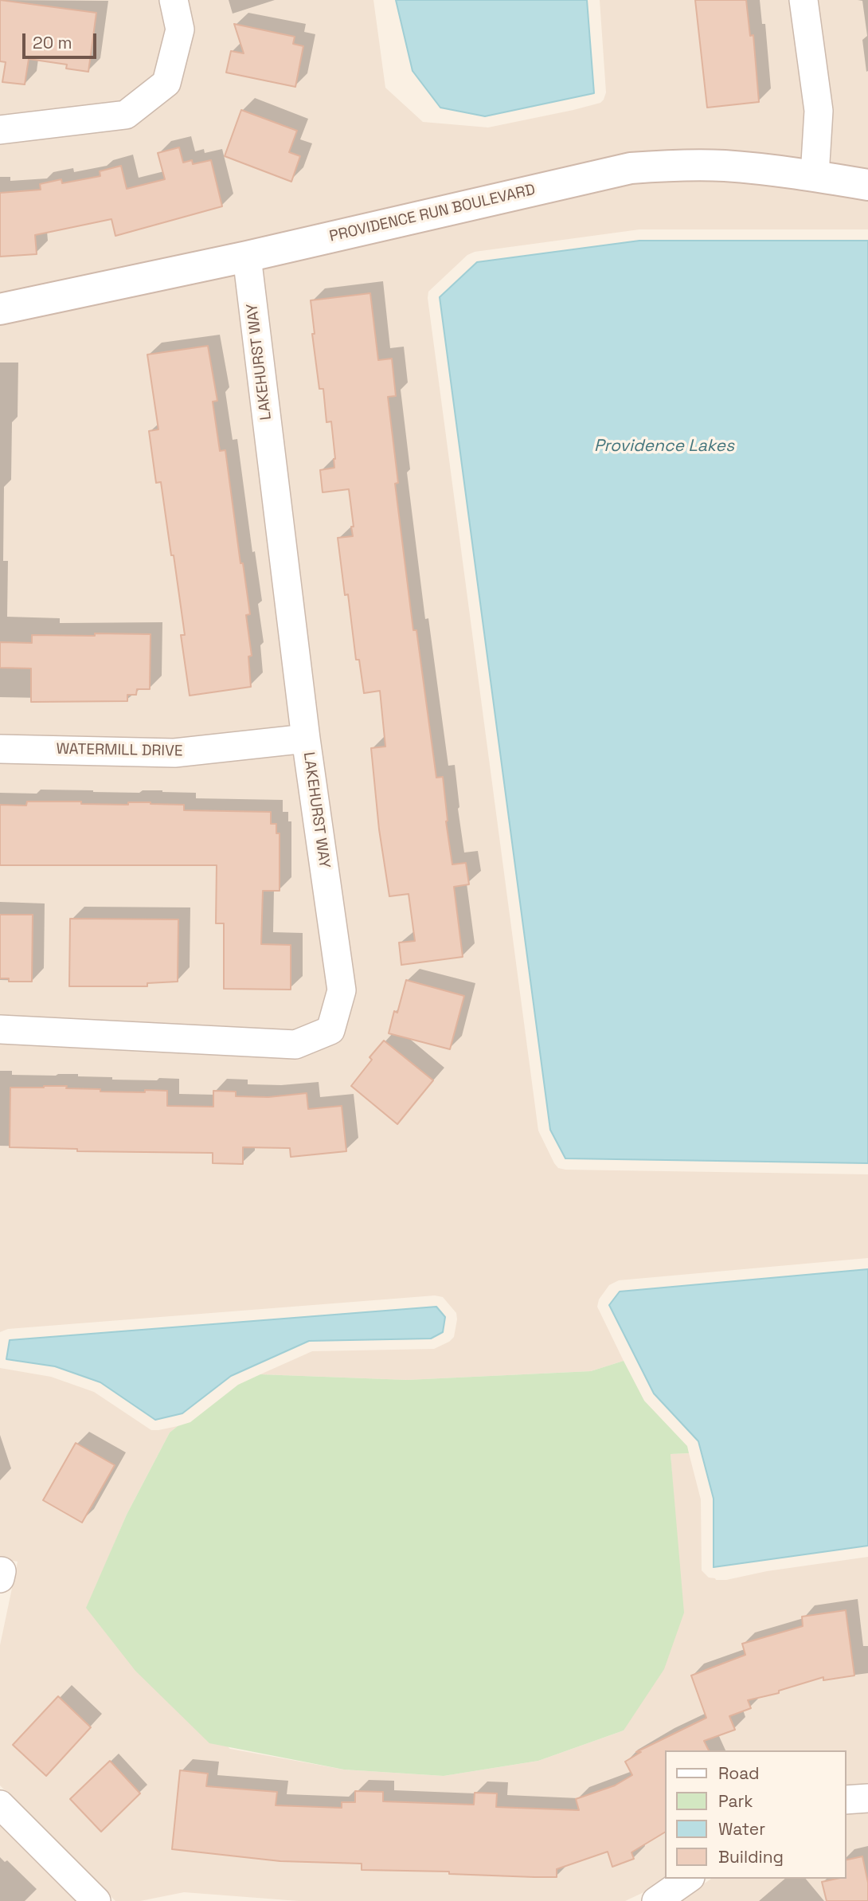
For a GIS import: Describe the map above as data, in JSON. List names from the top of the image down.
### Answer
{
  "streets": {
    "street": ["PROVIDENCE RUN BOULEVARD", "LAKEHURST WAY", "WATERMILL DRIVE"]
  },
  "crossings": [
    ["PROVIDENCE RUN BOULEVARD", "LAKEHURST WAY"],
    ["LAKEHURST WAY", "WATERMILL DRIVE"]
  ],
  "water": ["Providence Lakes"],
  "legend": [
    "Road",
    "Park",
    "Water",
    "Building"
  ],
  "scale_bar": "20 m"
}
